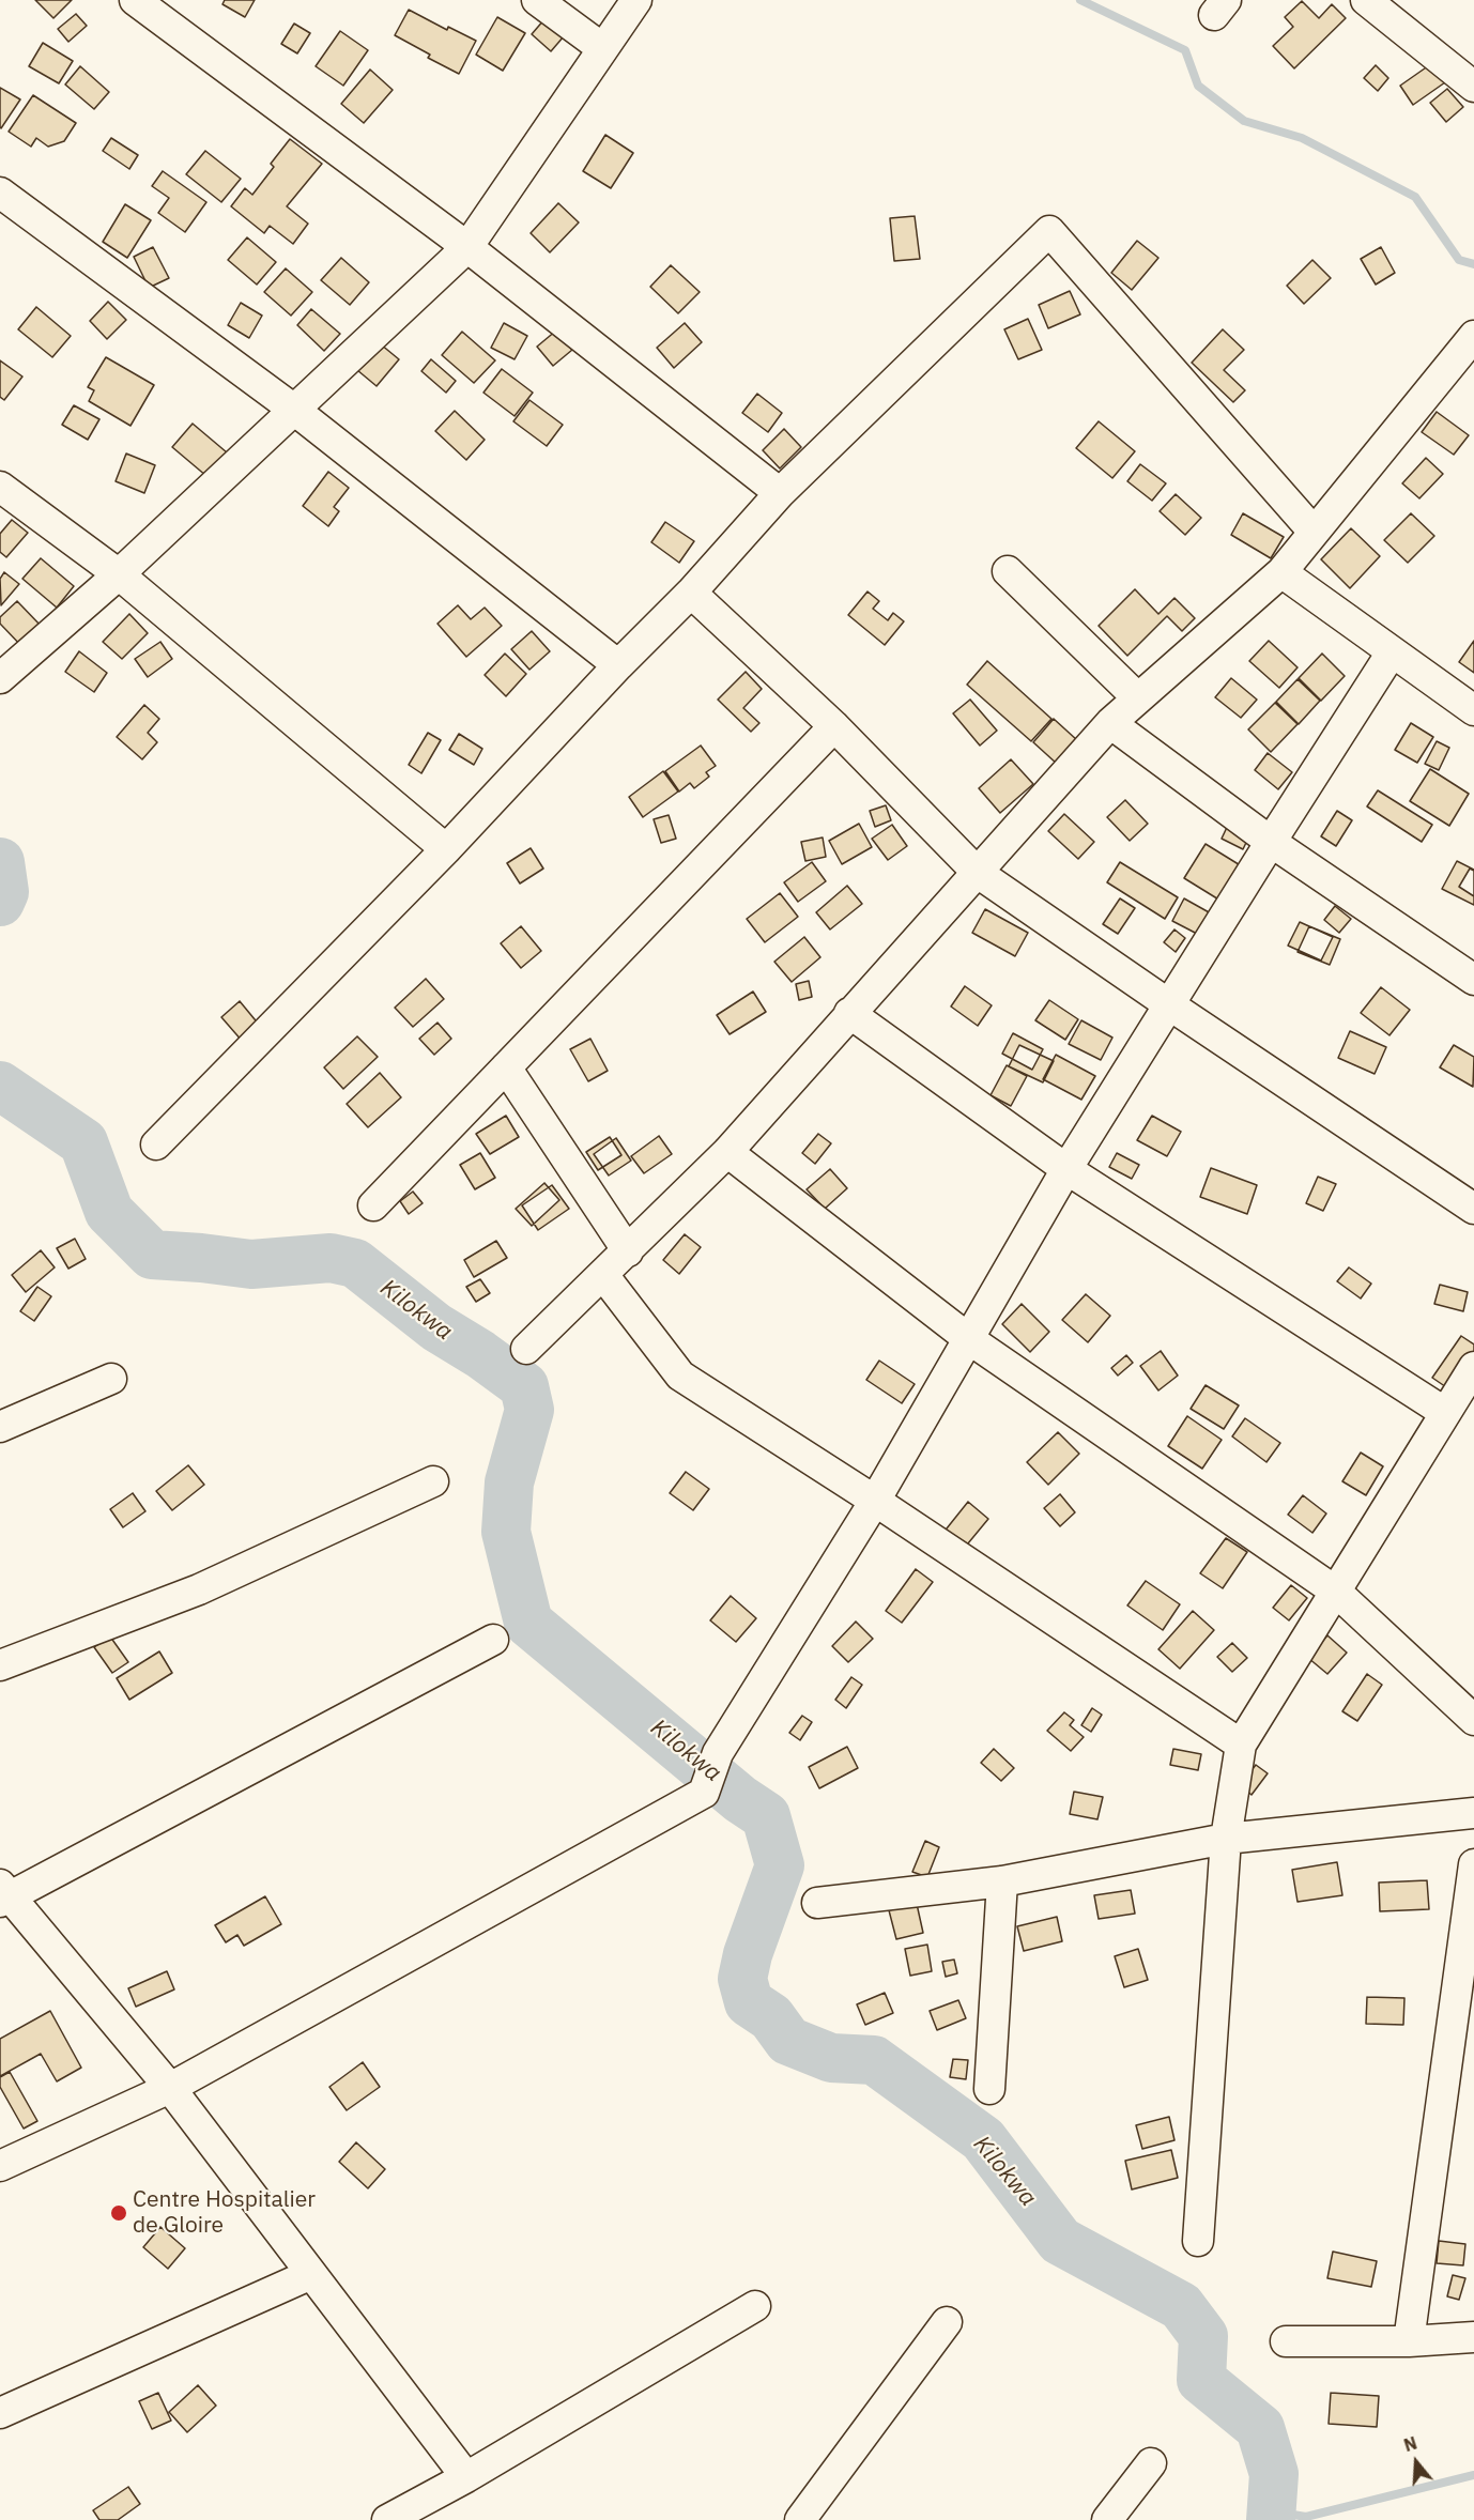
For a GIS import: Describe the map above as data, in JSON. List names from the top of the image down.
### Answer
{
  "water": ["Kilokwa"],
  "places": ["Centre Hospitalier de Gloire"],
  "north": "top"
}
